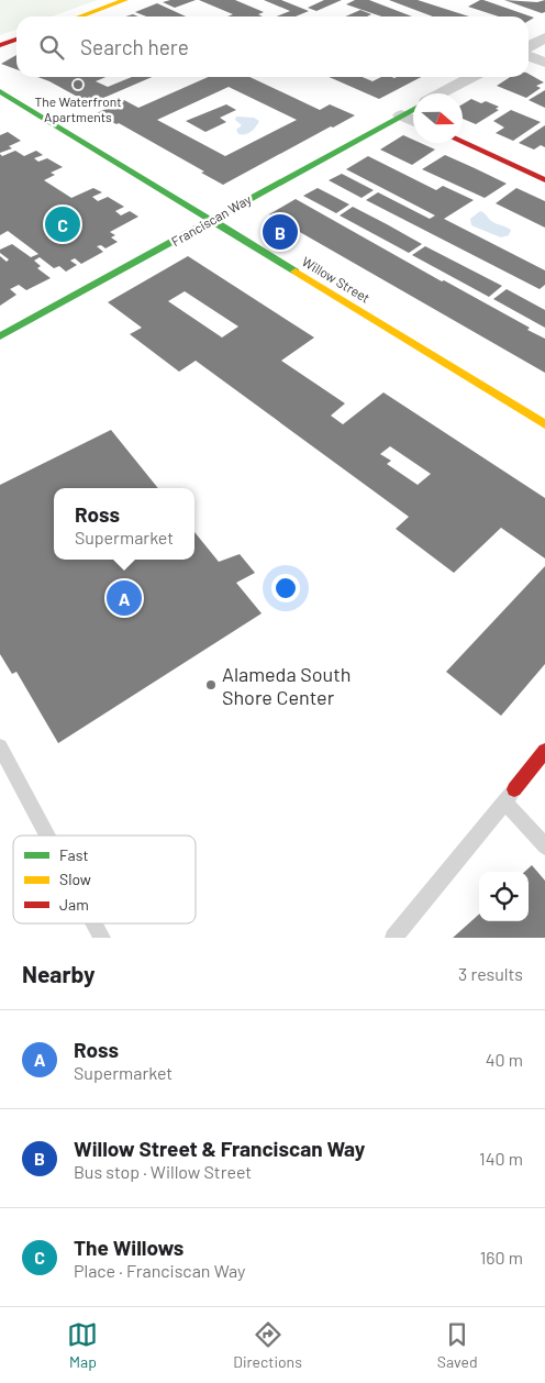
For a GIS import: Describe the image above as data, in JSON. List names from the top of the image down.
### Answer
{
  "streets": {
    "street": ["Franciscan Way", "Willow Street"]
  },
  "crossings": [
    ["Franciscan Way", "Willow Street"]
  ],
  "places": ["The Waterfront Apartments", "Alameda South Shore Center"],
  "legend": ["Fast", "Slow", "Jam"],
  "north": "right",
  "page": {
    "search": "Search here",
    "pins": ["C", "B", "A"],
    "popup": ["Ross", "Supermarket"],
    "heading": ["Nearby", "3 results"],
    "list": [
      {
        "mark": "A",
        "name": "Ross",
        "note": "Supermarket",
        "value": "40 m"
      },
      {
        "mark": "B",
        "name": "Willow Street & Franciscan Way",
        "note": "Bus stop · Willow Street",
        "value": "140 m"
      },
      {
        "mark": "C",
        "name": "The Willows",
        "note": "Place · Franciscan Way",
        "value": "160 m"
      }
    ],
    "nav": ["Map", "Directions", "Saved"]
  }
}
